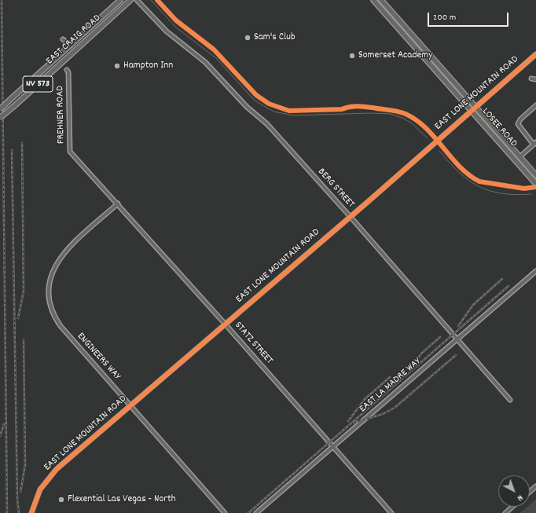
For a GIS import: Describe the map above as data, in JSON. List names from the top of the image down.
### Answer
{
  "streets": {
    "main road": ["EAST CRAIG ROAD", "NV 573", "LOSEE ROAD"],
    "street": [
      "EAST LONE MOUNTAIN ROAD",
      "FREHNER ROAD",
      "BERG STREET",
      "STATZ STREET",
      "ENGINEERS WAY",
      "EAST LA MADRE WAY"
    ]
  },
  "crossings": [
    ["EAST LONE MOUNTAIN ROAD", "LOSEE ROAD"],
    ["EAST LONE MOUNTAIN ROAD", "BERG STREET"],
    ["EAST LONE MOUNTAIN ROAD", "STATZ STREET"],
    ["EAST LONE MOUNTAIN ROAD", "ENGINEERS WAY"],
    ["FREHNER ROAD", "STATZ STREET"],
    ["BERG STREET", "EAST LA MADRE WAY"],
    ["STATZ STREET", "ENGINEERS WAY"],
    ["STATZ STREET", "EAST LA MADRE WAY"]
  ],
  "places": [
    "Sam's Club",
    "Somerset Academy",
    "Hampton Inn",
    "Flexential Las Vegas - North"
  ],
  "scale_bar": "200 m",
  "north": "bottom right"
}
